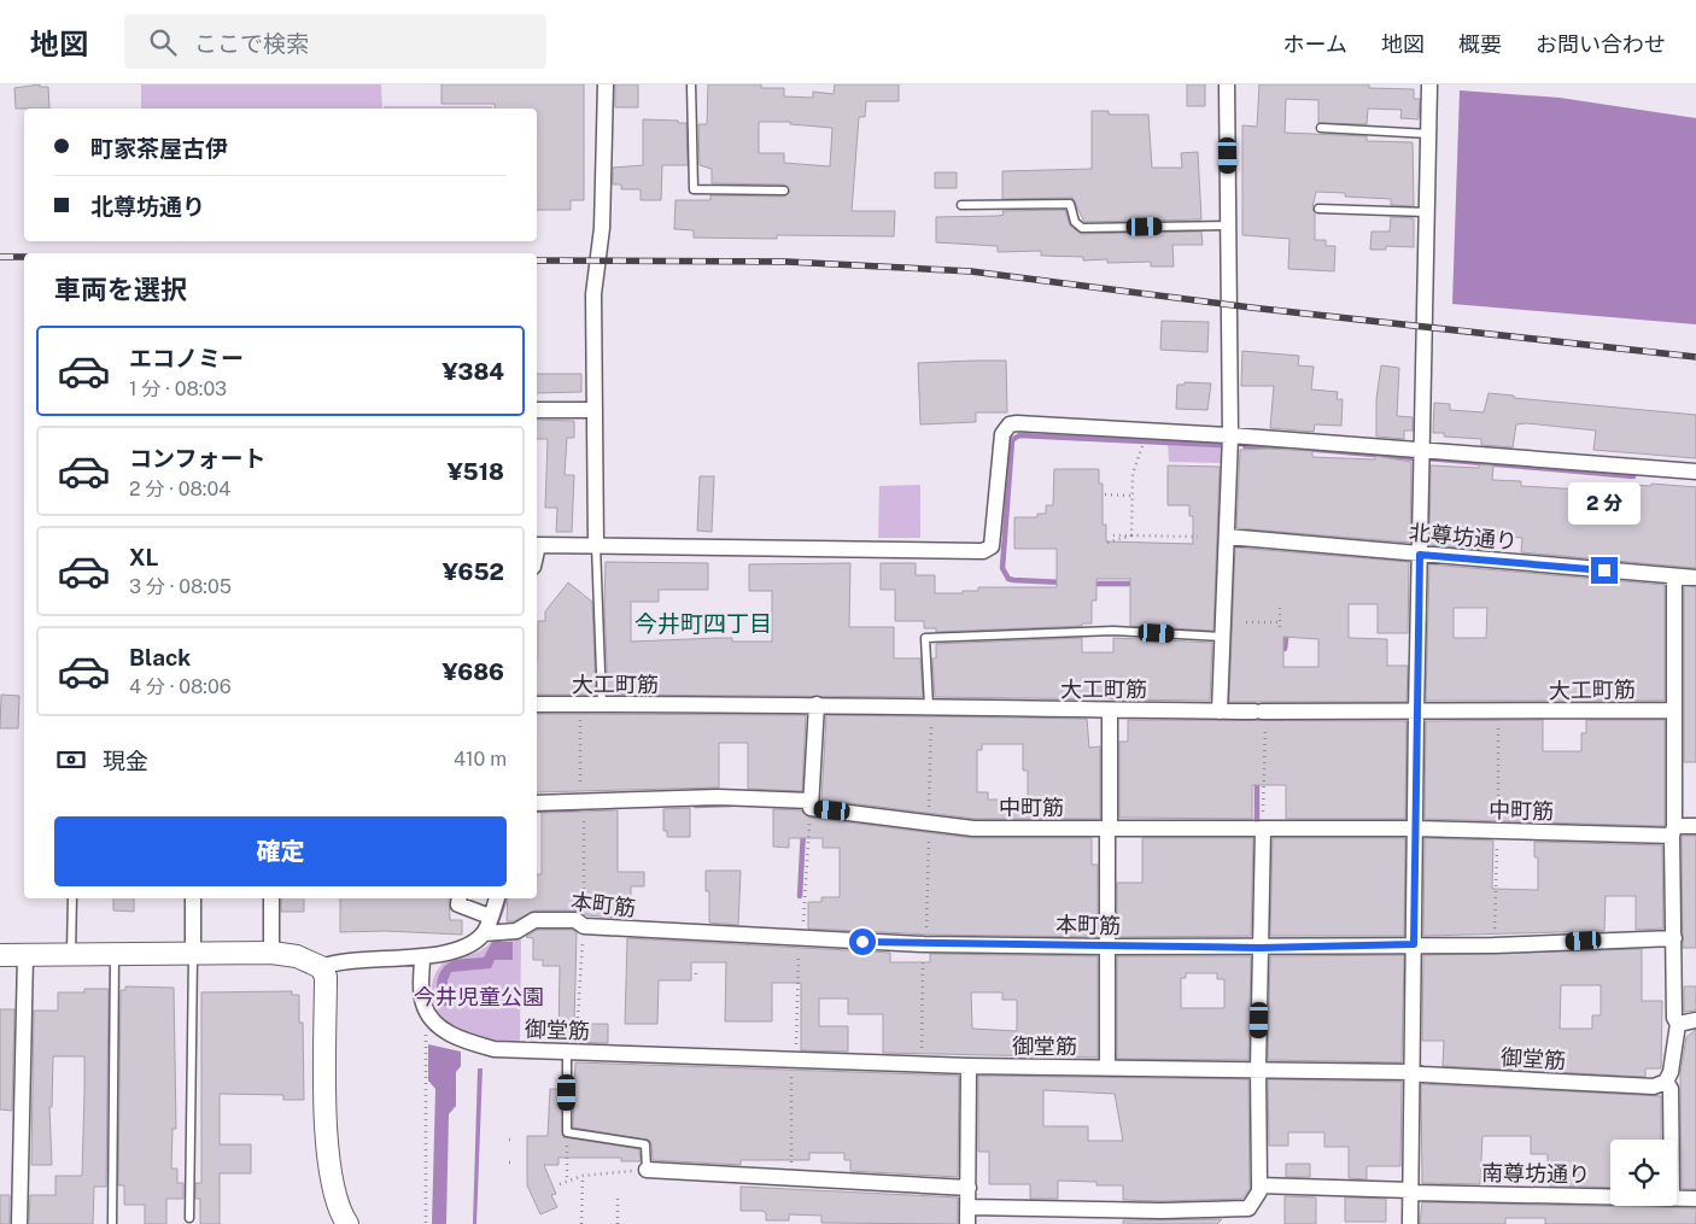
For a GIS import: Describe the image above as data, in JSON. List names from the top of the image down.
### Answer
{
  "streets": {
    "street": [
      "北尊坊通り",
      "大工町筋",
      "中町筋",
      "本町筋",
      "御堂筋",
      "南尊坊通り"
    ]
  },
  "districts": ["今井町四丁目"],
  "parks": ["今井児童公園"],
  "page": {
    "header": "地図",
    "search": "ここで検索",
    "nav": [
      "ホーム",
      "地図",
      "概要",
      "お問い合わせ"
    ],
    "banner": ["町家茶屋古伊", "北尊坊通り"],
    "heading": "車両を選択",
    "list": [
      {
        "name": "エコノミー",
        "note": "1 分 · 08:03",
        "value": "¥384"
      },
      {
        "name": "コンフォート",
        "note": "2 分 · 08:04",
        "value": "¥518"
      },
      {
        "name": "XL",
        "note": "3 分 · 08:05",
        "value": "¥652"
      },
      {
        "name": "Black",
        "note": "4 分 · 08:06",
        "value": "¥686"
      }
    ],
    "bubble": "2 分",
    "pay": ["現金", "410 m"],
    "buttons": "確定"
  }
}
